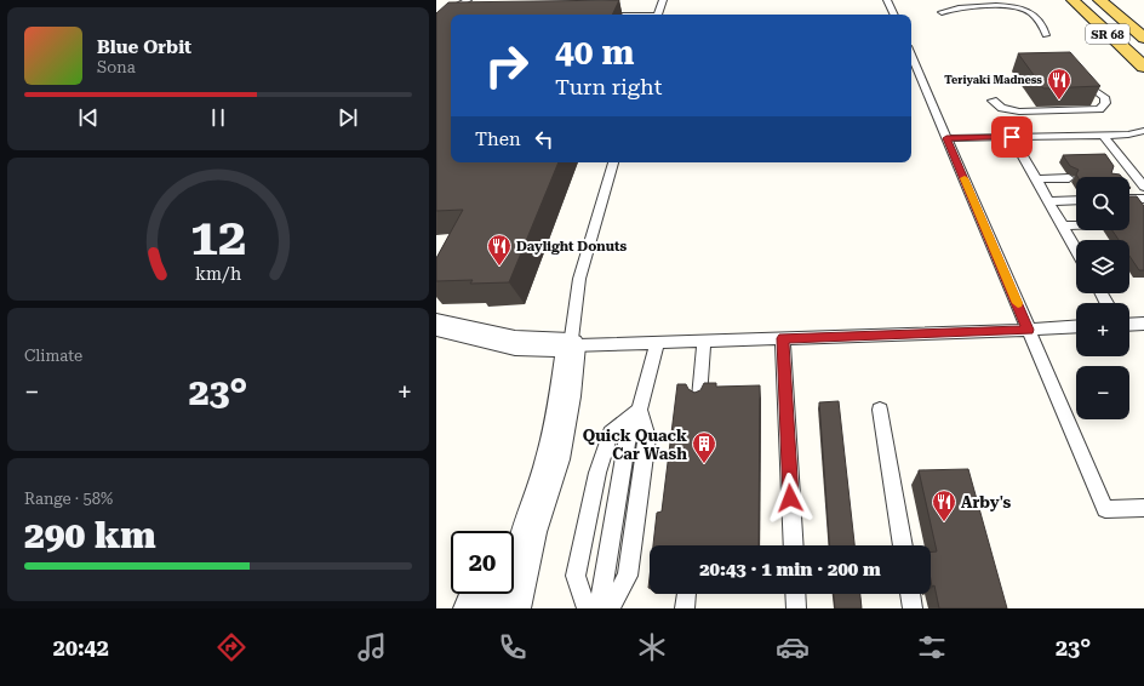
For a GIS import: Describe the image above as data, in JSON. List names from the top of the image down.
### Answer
{
  "streets": {
    "main road": ["SR 68"]
  },
  "places": {
    "restaurant": ["Teriyaki Madness", "Daylight Donuts", "Arby's"],
    "building": ["Quick Quack Car Wash"]
  },
  "page": {
    "turn": ["40 m", "Turn right"],
    "song": ["Blue Orbit", "Sona"],
    "then": "Then",
    "map_buttons": ["+", "−"],
    "tile": [
      "Climate",
      ["Range · 58%", "290 km"]
    ],
    "heat": ["−", "23°", "+"],
    "limit": "20",
    "trip": "20:43 · 1 min · 200 m",
    "tabs": ["20:42", "23°"],
    "gauge": ["12", "km/h"]
  }
}
